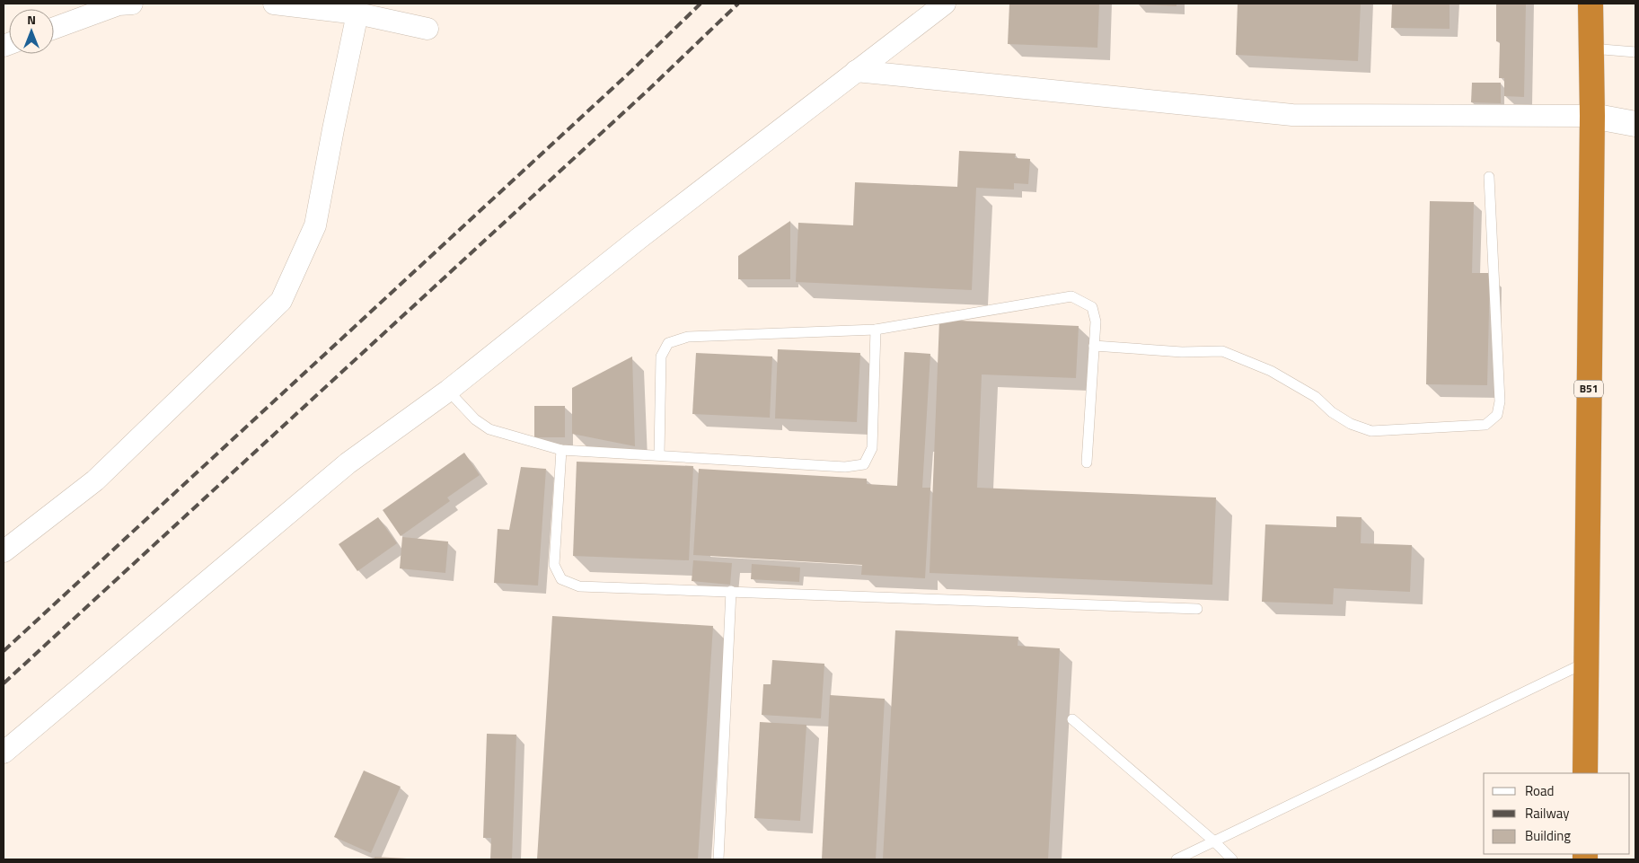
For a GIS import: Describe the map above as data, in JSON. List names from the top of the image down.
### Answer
{
  "streets": {
    "highway": ["B51"]
  },
  "legend": ["Road", "Railway", "Building"],
  "north": "top"
}
